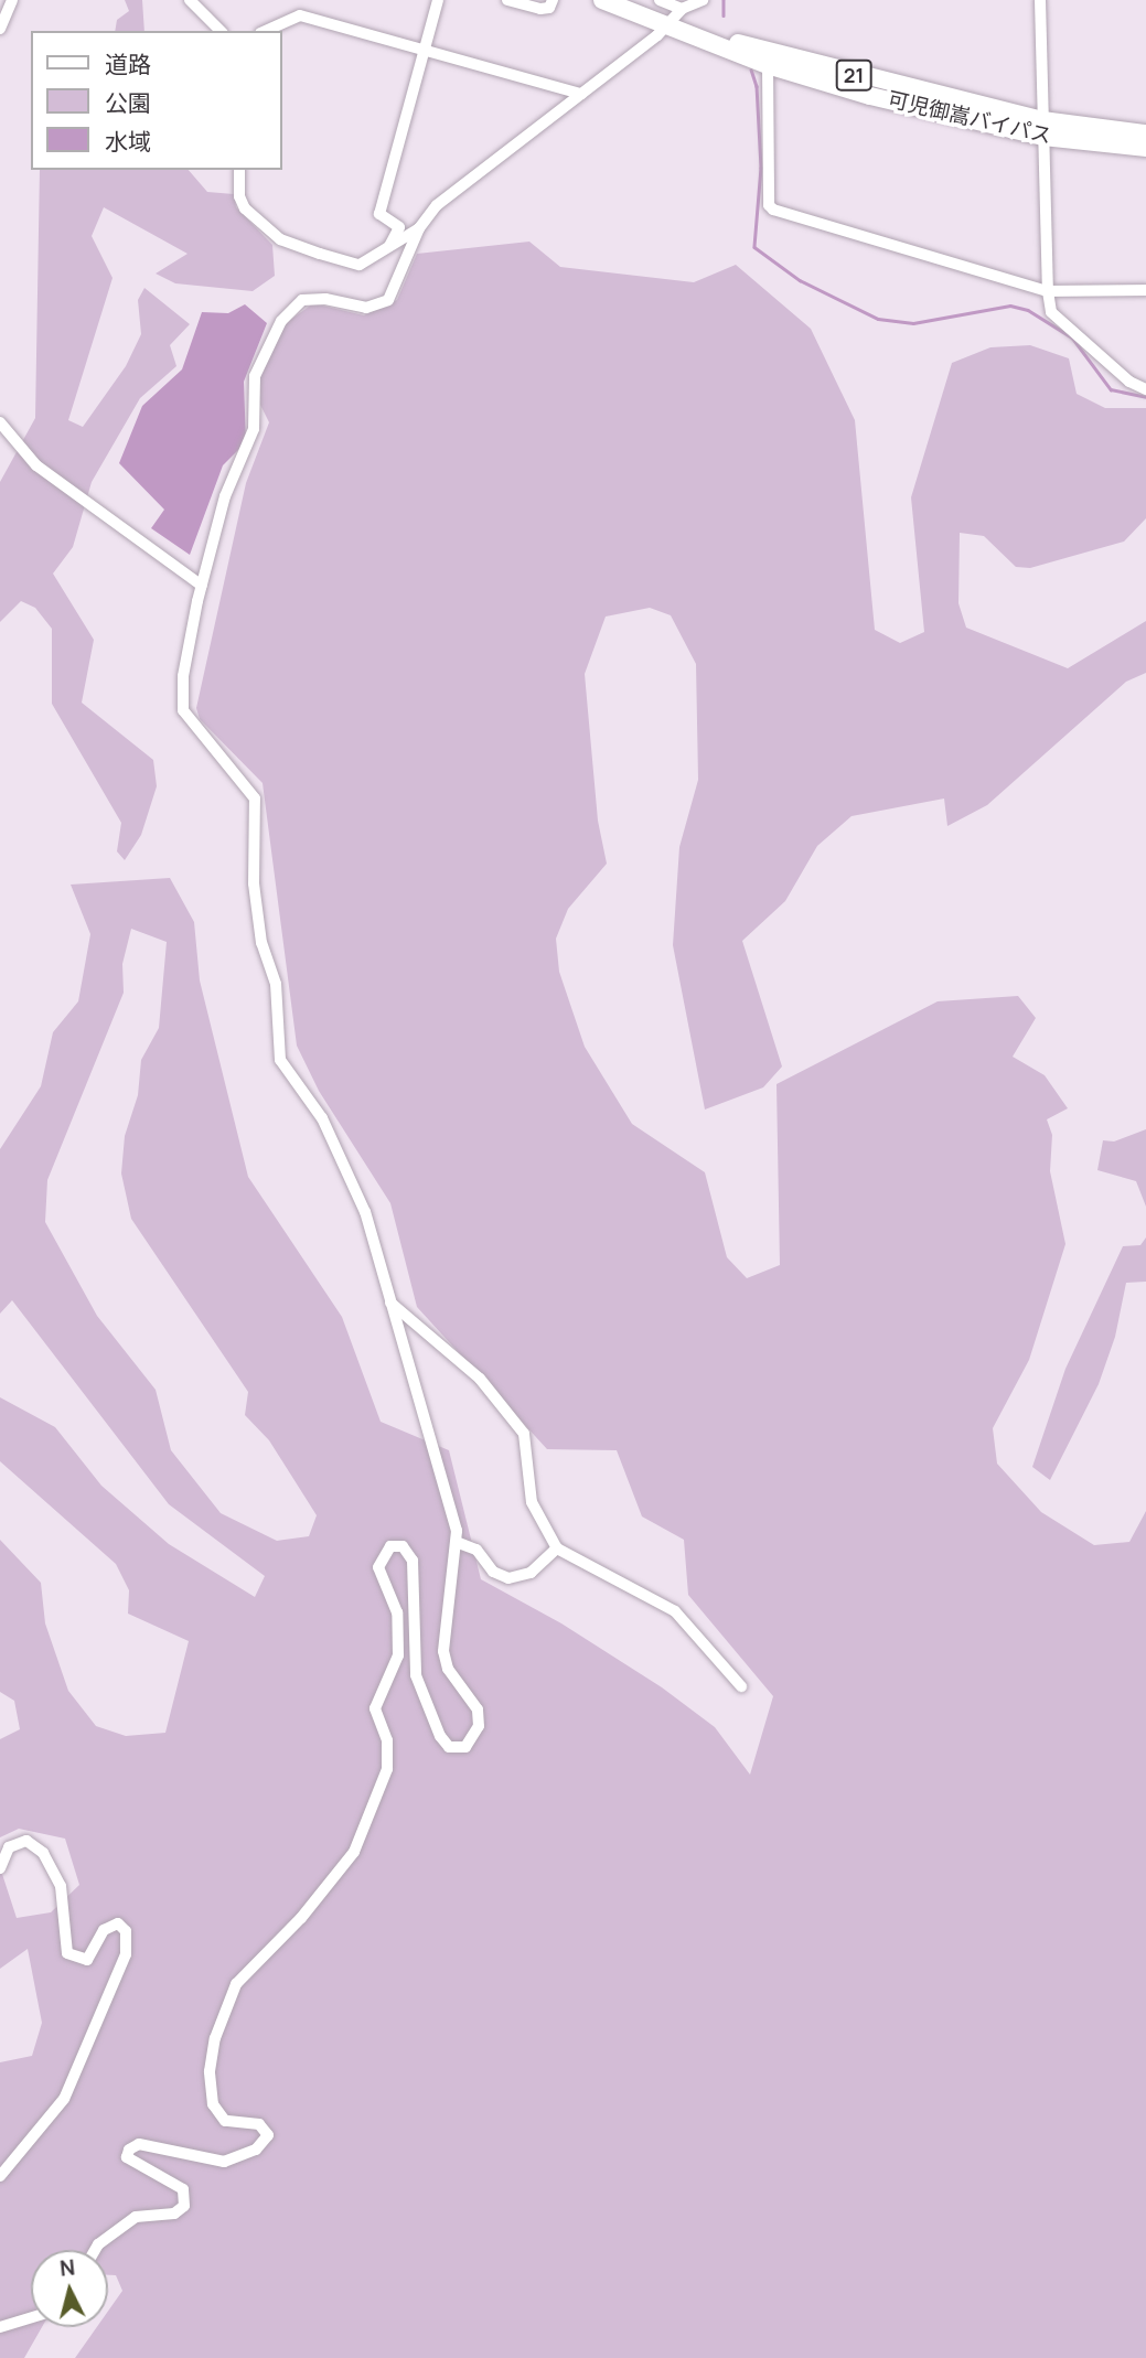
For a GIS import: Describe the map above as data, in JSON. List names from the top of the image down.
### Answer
{
  "streets": {
    "highway": ["21", "可児御嵩バイパス"]
  },
  "legend": ["道路", "公園", "水域"],
  "north": "top"
}
